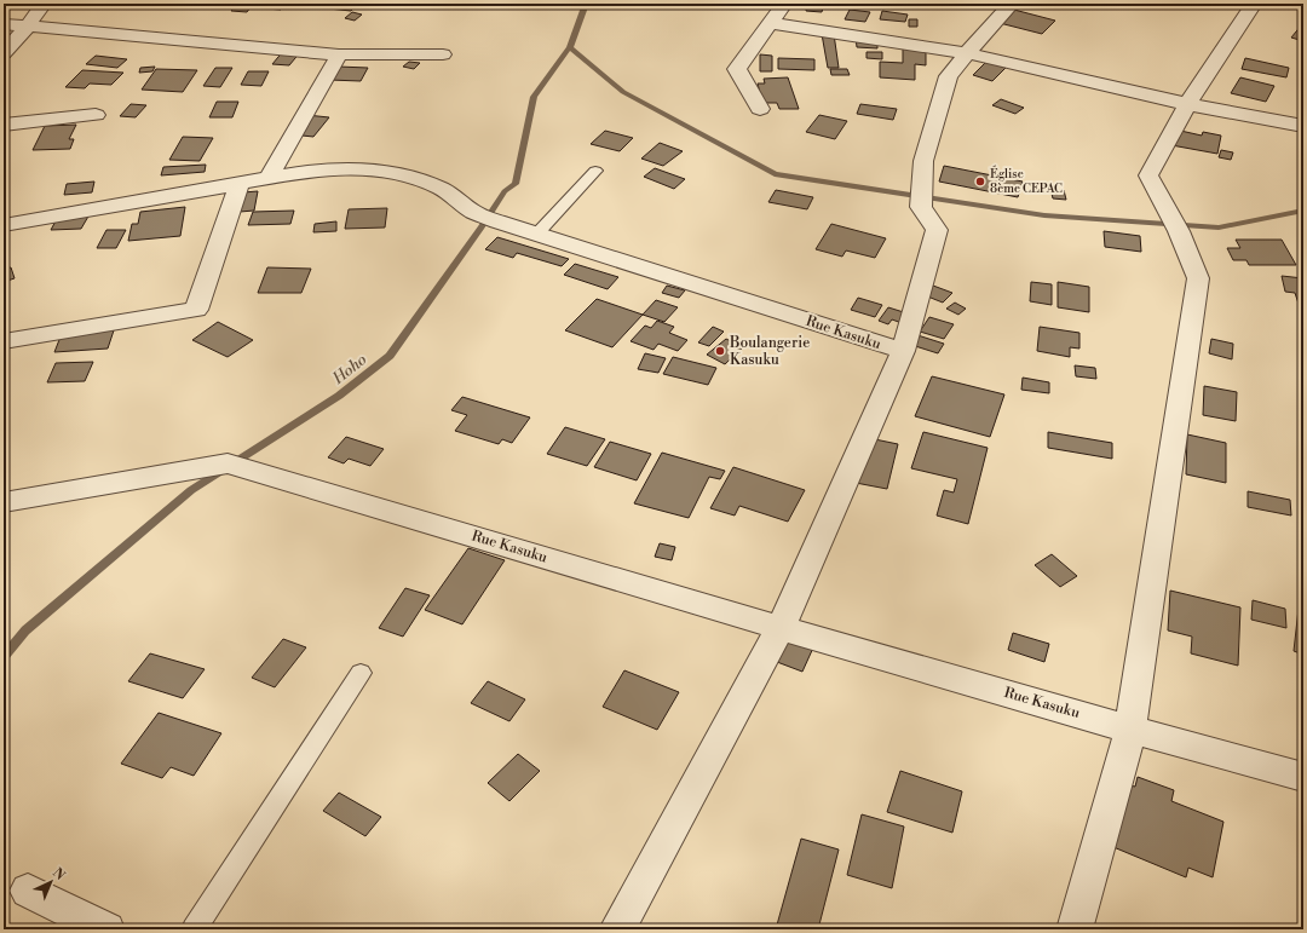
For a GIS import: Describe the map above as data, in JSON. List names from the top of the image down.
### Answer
{
  "streets": {
    "street": ["Rue Kasuku"]
  },
  "water": ["Hoho"],
  "places": ["Église 8ème CEPAC", "Boulangerie Kasuku"],
  "north": "top right"
}
